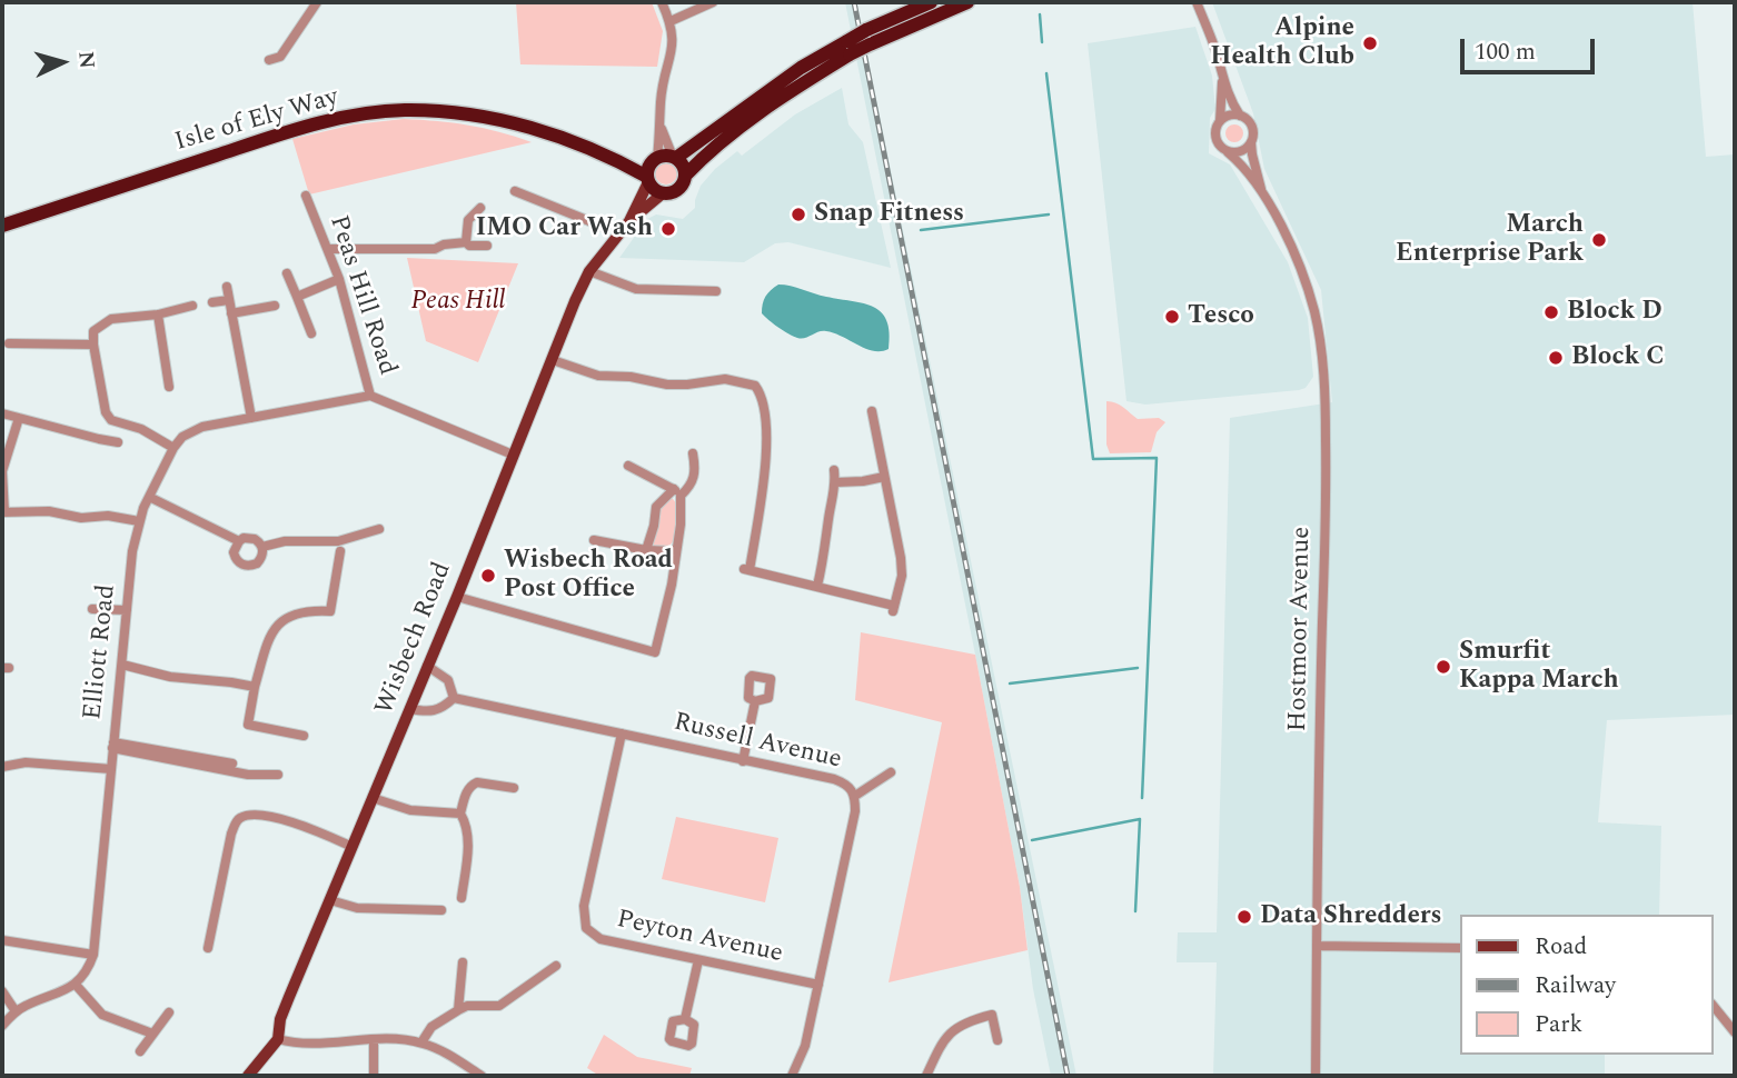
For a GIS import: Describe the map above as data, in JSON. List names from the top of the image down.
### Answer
{
  "streets": {
    "highway": ["Isle of Ely Way"],
    "main road": ["Wisbech Road"],
    "street": [
      "Peas Hill Road",
      "Hostmoor Avenue",
      "Elliott Road",
      "Russell Avenue",
      "Peyton Avenue"
    ]
  },
  "crossings": [
    ["Isle of Ely Way", "Wisbech Road"],
    ["Peas Hill Road", "Wisbech Road"],
    ["Peas Hill Road", "Elliott Road"],
    ["Russell Avenue", "Peyton Avenue"]
  ],
  "parks": ["Peas Hill"],
  "places": [
    "Alpine Health Club",
    "Snap Fitness",
    "IMO Car Wash",
    "March Enterprise Park",
    "Block D",
    "Tesco",
    "Block C",
    "Wisbech Road Post Office",
    "Smurfit Kappa March",
    "Data Shredders"
  ],
  "legend": ["Road", "Railway", "Park"],
  "scale_bar": "100 m",
  "north": "right"
}
